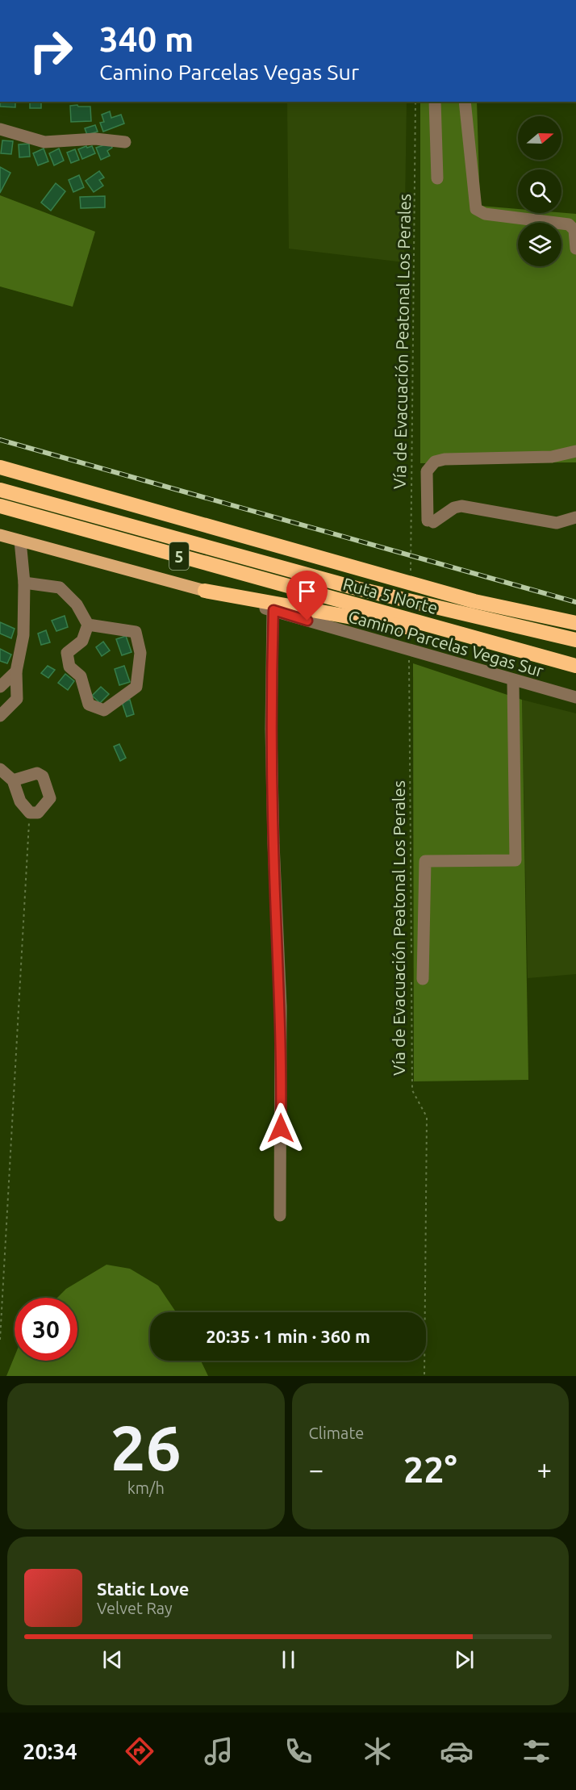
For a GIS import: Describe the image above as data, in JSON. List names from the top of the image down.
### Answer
{
  "streets": {
    "highway": ["5", "Ruta 5 Norte"],
    "main road": ["Camino Parcelas Vegas Sur"],
    "path": ["Vía de Evacuación Peatonal Los Perales"]
  },
  "crossings": [
    ["Vía de Evacuación Peatonal Los Perales", "Camino Parcelas Vegas Sur"]
  ],
  "north": "right",
  "page": {
    "turn": ["340 m", "Camino Parcelas Vegas Sur"],
    "limit": "30",
    "trip": "20:35 · 1 min · 360 m",
    "tile": [
      ["26", "km/h"],
      "Climate"
    ],
    "heat": ["−", "22°", "+"],
    "song": ["Static Love", "Velvet Ray"],
    "tabs": "20:34"
  }
}
